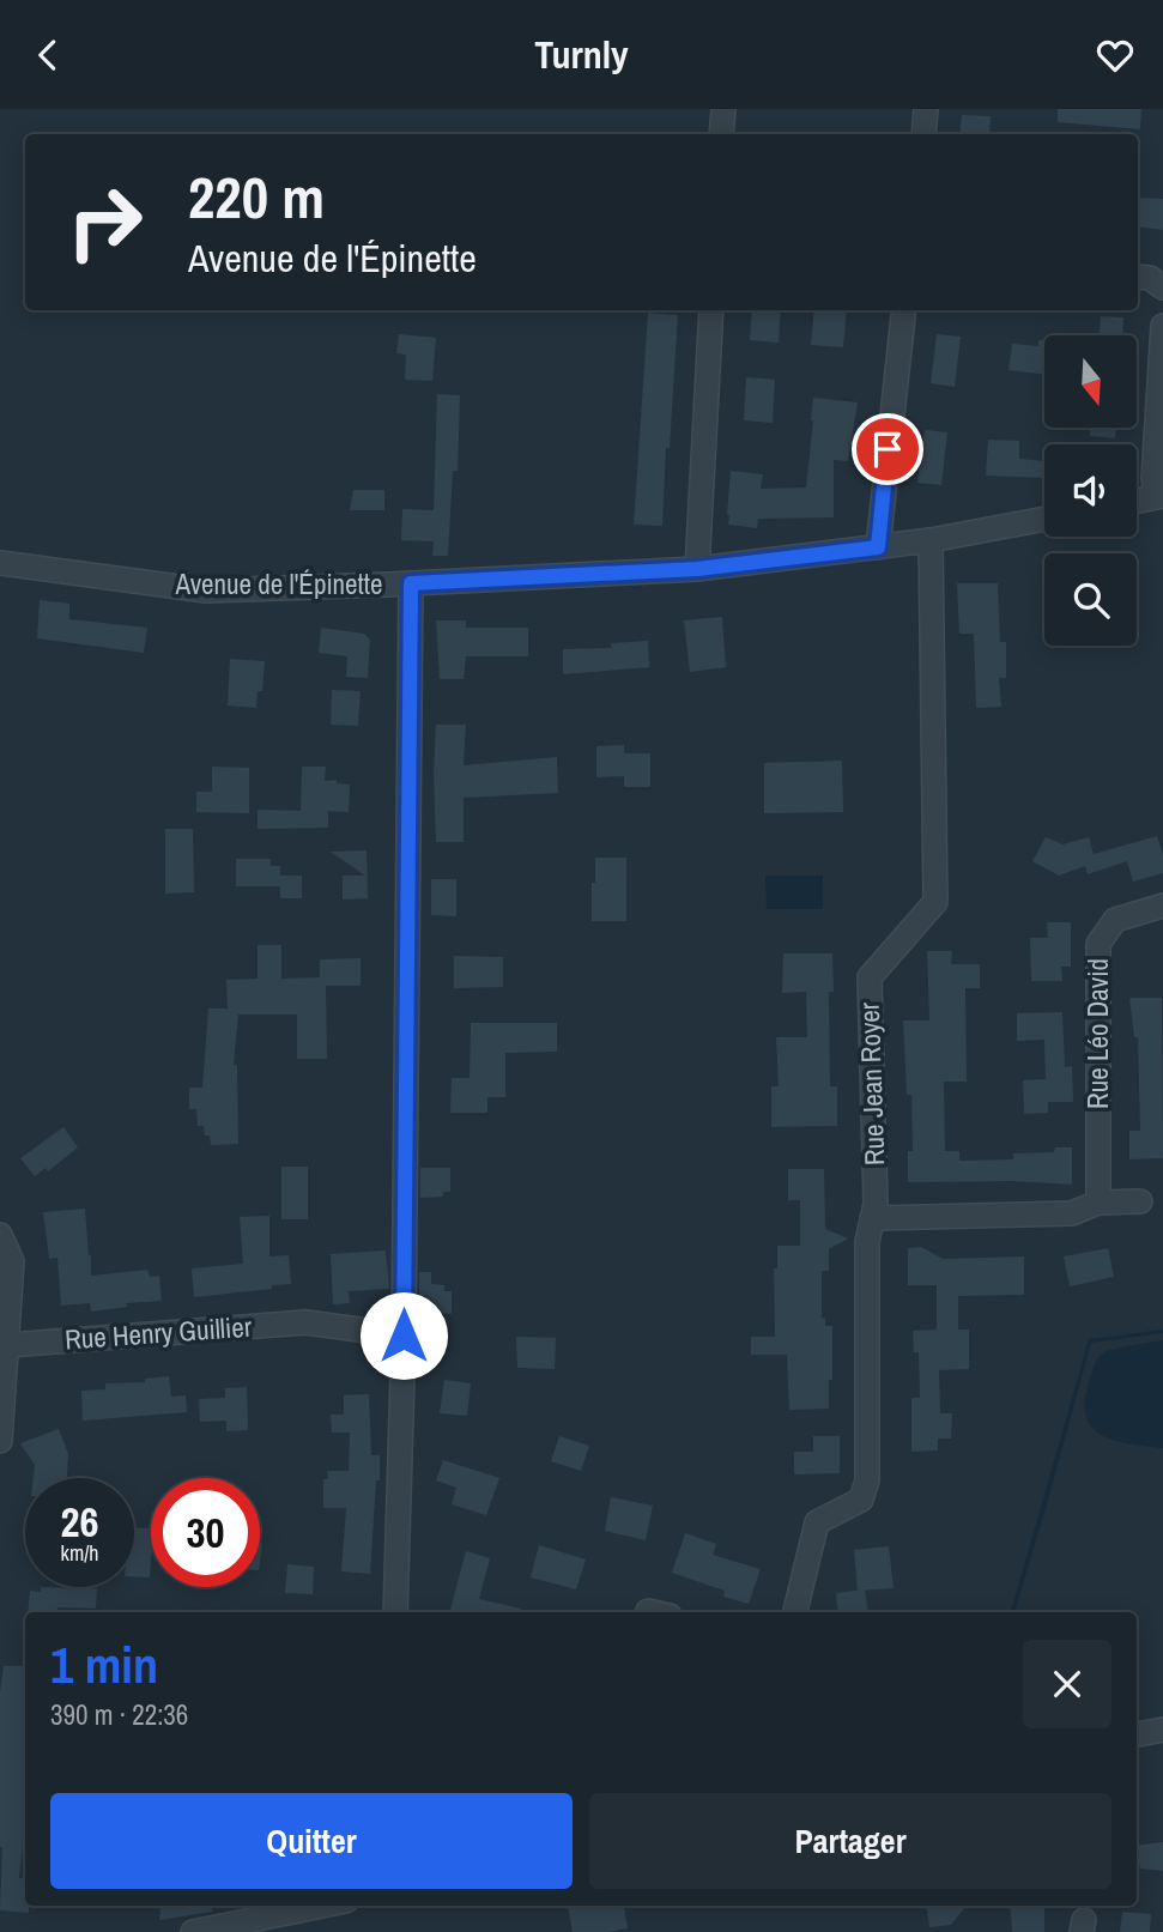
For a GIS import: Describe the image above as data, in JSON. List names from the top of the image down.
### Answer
{
  "streets": {
    "street": [
      "Avenue de l'Épinette",
      "Rue Léo David",
      "Rue Jean Royer",
      "Rue Henry Guillier"
    ]
  },
  "crossings": [
    ["Avenue de l'Épinette", "Rue Jean Royer"]
  ],
  "north": "bottom",
  "page": {
    "header": "Turnly",
    "turn": ["220 m", "Avenue de l'Épinette"],
    "speed": "26 km/h",
    "limit": "30",
    "heading": ["1 min", "390 m · 22:36"],
    "buttons": ["Quitter", "Partager"]
  }
}
